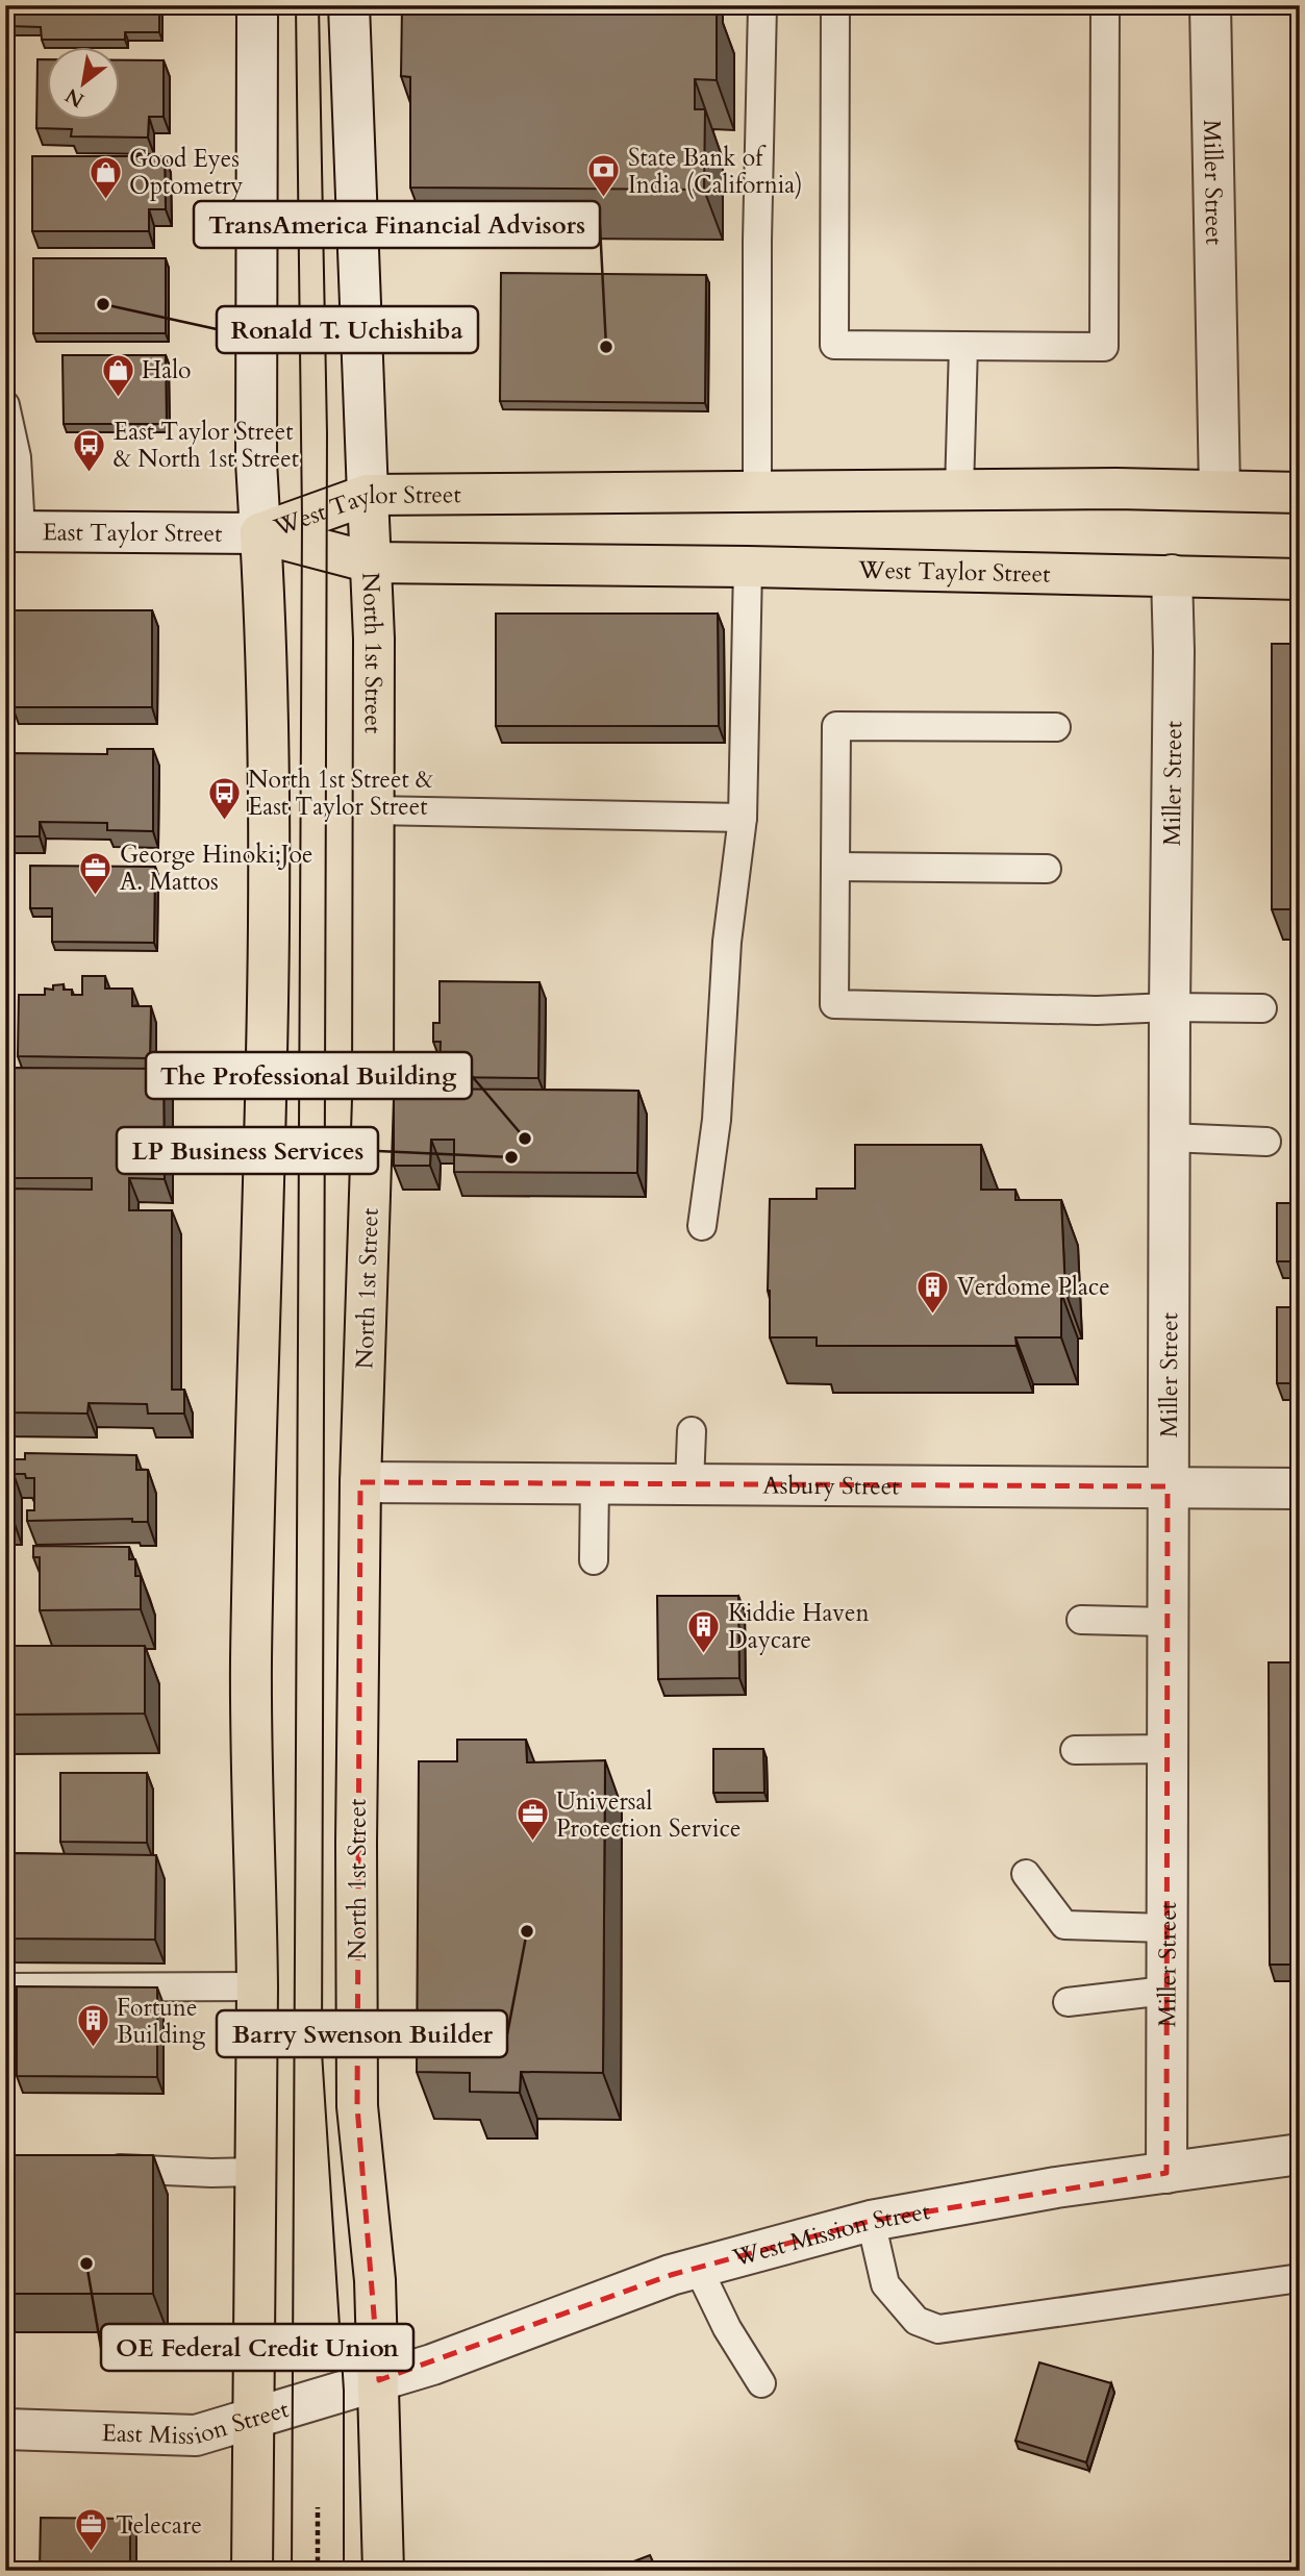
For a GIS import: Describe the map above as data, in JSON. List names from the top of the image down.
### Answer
{
  "streets": {
    "main road": ["West Taylor Street", "North 1st Street"],
    "street": [
      "Miller Street",
      "East Taylor Street",
      "Asbury Street",
      "West Mission Street",
      "East Mission Street"
    ]
  },
  "crossings": [
    ["Miller Street", "West Taylor Street"],
    ["Miller Street", "Asbury Street"],
    ["Miller Street", "West Mission Street"],
    ["West Taylor Street", "East Taylor Street"],
    ["West Taylor Street", "North 1st Street"],
    ["North 1st Street", "Asbury Street"],
    ["North 1st Street", "West Mission Street"],
    ["North 1st Street", "East Mission Street"],
    ["West Mission Street", "East Mission Street"]
  ],
  "places": {
    "bank": ["State Bank of India (California)"],
    "shop": ["Good Eyes Optometry", "Halo"],
    "other": [
      "Ronald T. Uchishiba",
      "TransAmerica Financial Advisors",
      "The Professional Building",
      "LP Business Services",
      "Barry Swenson Builder",
      "OE Federal Credit Union"
    ],
    "bus stop": ["East Taylor Street & North 1st Street", "North 1st Street & East Taylor Street"],
    "office": ["George Hinoki;Joe A. Mattos", "Universal Protection Service", "Telecare"],
    "building": ["Verdome Place", "Kiddie Haven Daycare", "Fortune Building"]
  },
  "north": "bottom left"
}
